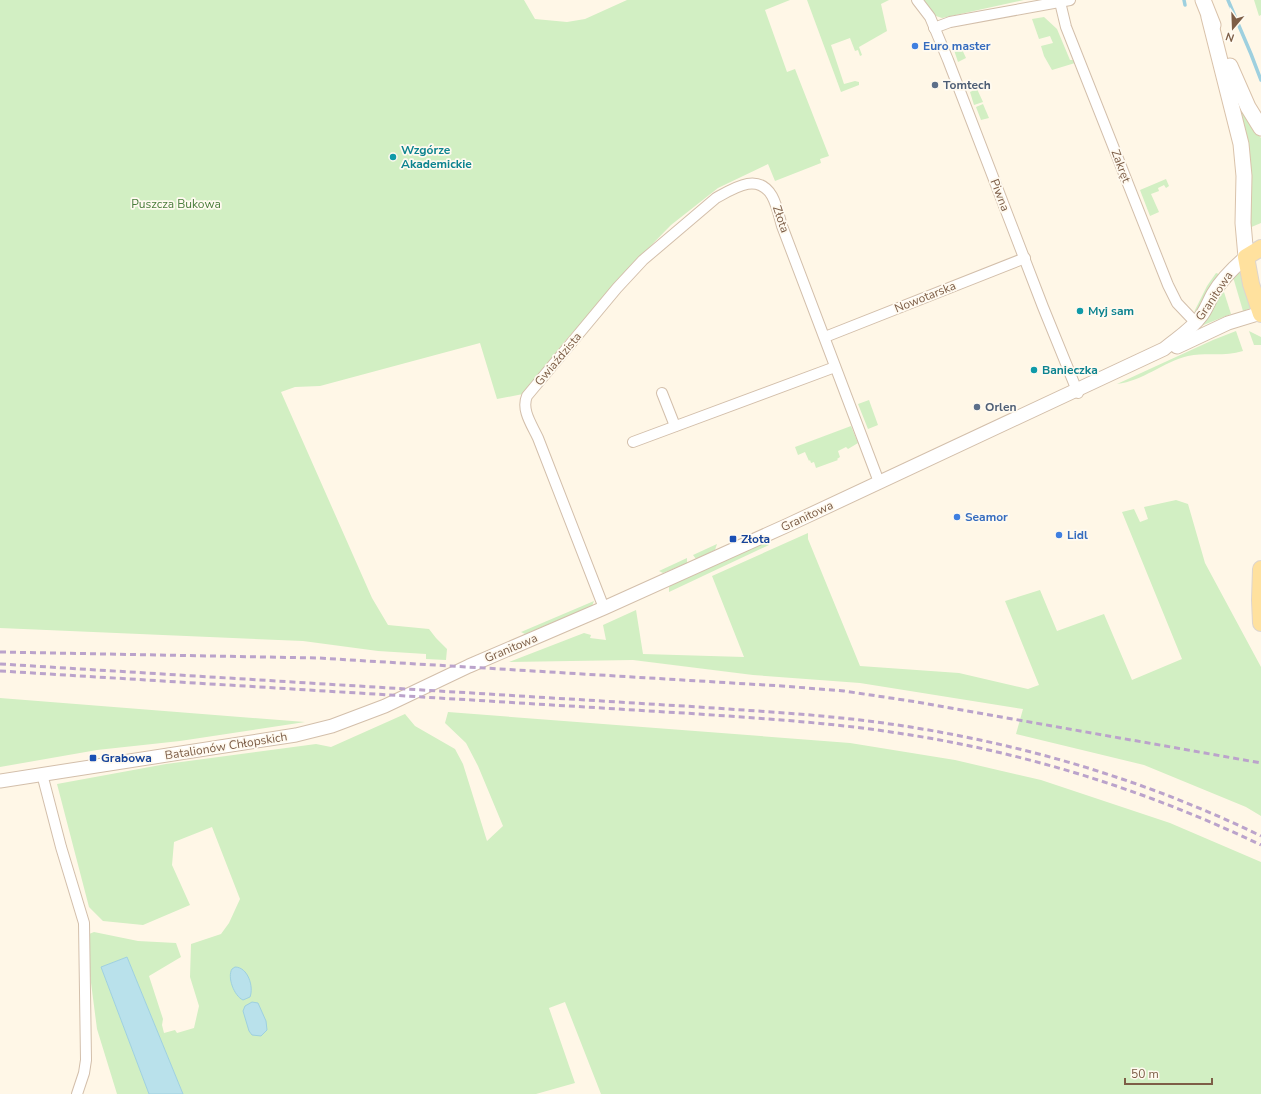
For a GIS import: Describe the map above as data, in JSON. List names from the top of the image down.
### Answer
{
  "streets": {
    "street": [
      "Zakręt",
      "Piwna",
      "Złota",
      "Granitowa",
      "Nowotarska",
      "Gwiaździsta",
      "Batalionów Chłopskich"
    ]
  },
  "crossings": [
    ["Zakręt", "Granitowa"],
    ["Piwna", "Granitowa"],
    ["Piwna", "Nowotarska"],
    ["Złota", "Granitowa"],
    ["Złota", "Nowotarska"],
    ["Złota", "Gwiaździsta"],
    ["Granitowa", "Gwiaździsta"],
    ["Granitowa", "Batalionów Chłopskich"]
  ],
  "parks": ["Puszcza Bukowa"],
  "places": {
    "other": [
      "Euro master",
      "Tomtech",
      "Wzgórze Akademickie",
      "Myj sam",
      "Banieczka",
      "Orlen",
      "Seamor",
      "Lidl"
    ],
    "transit": ["Złota", "Grabowa"]
  },
  "scale_bar": "50 m",
  "north": "bottom"
}
